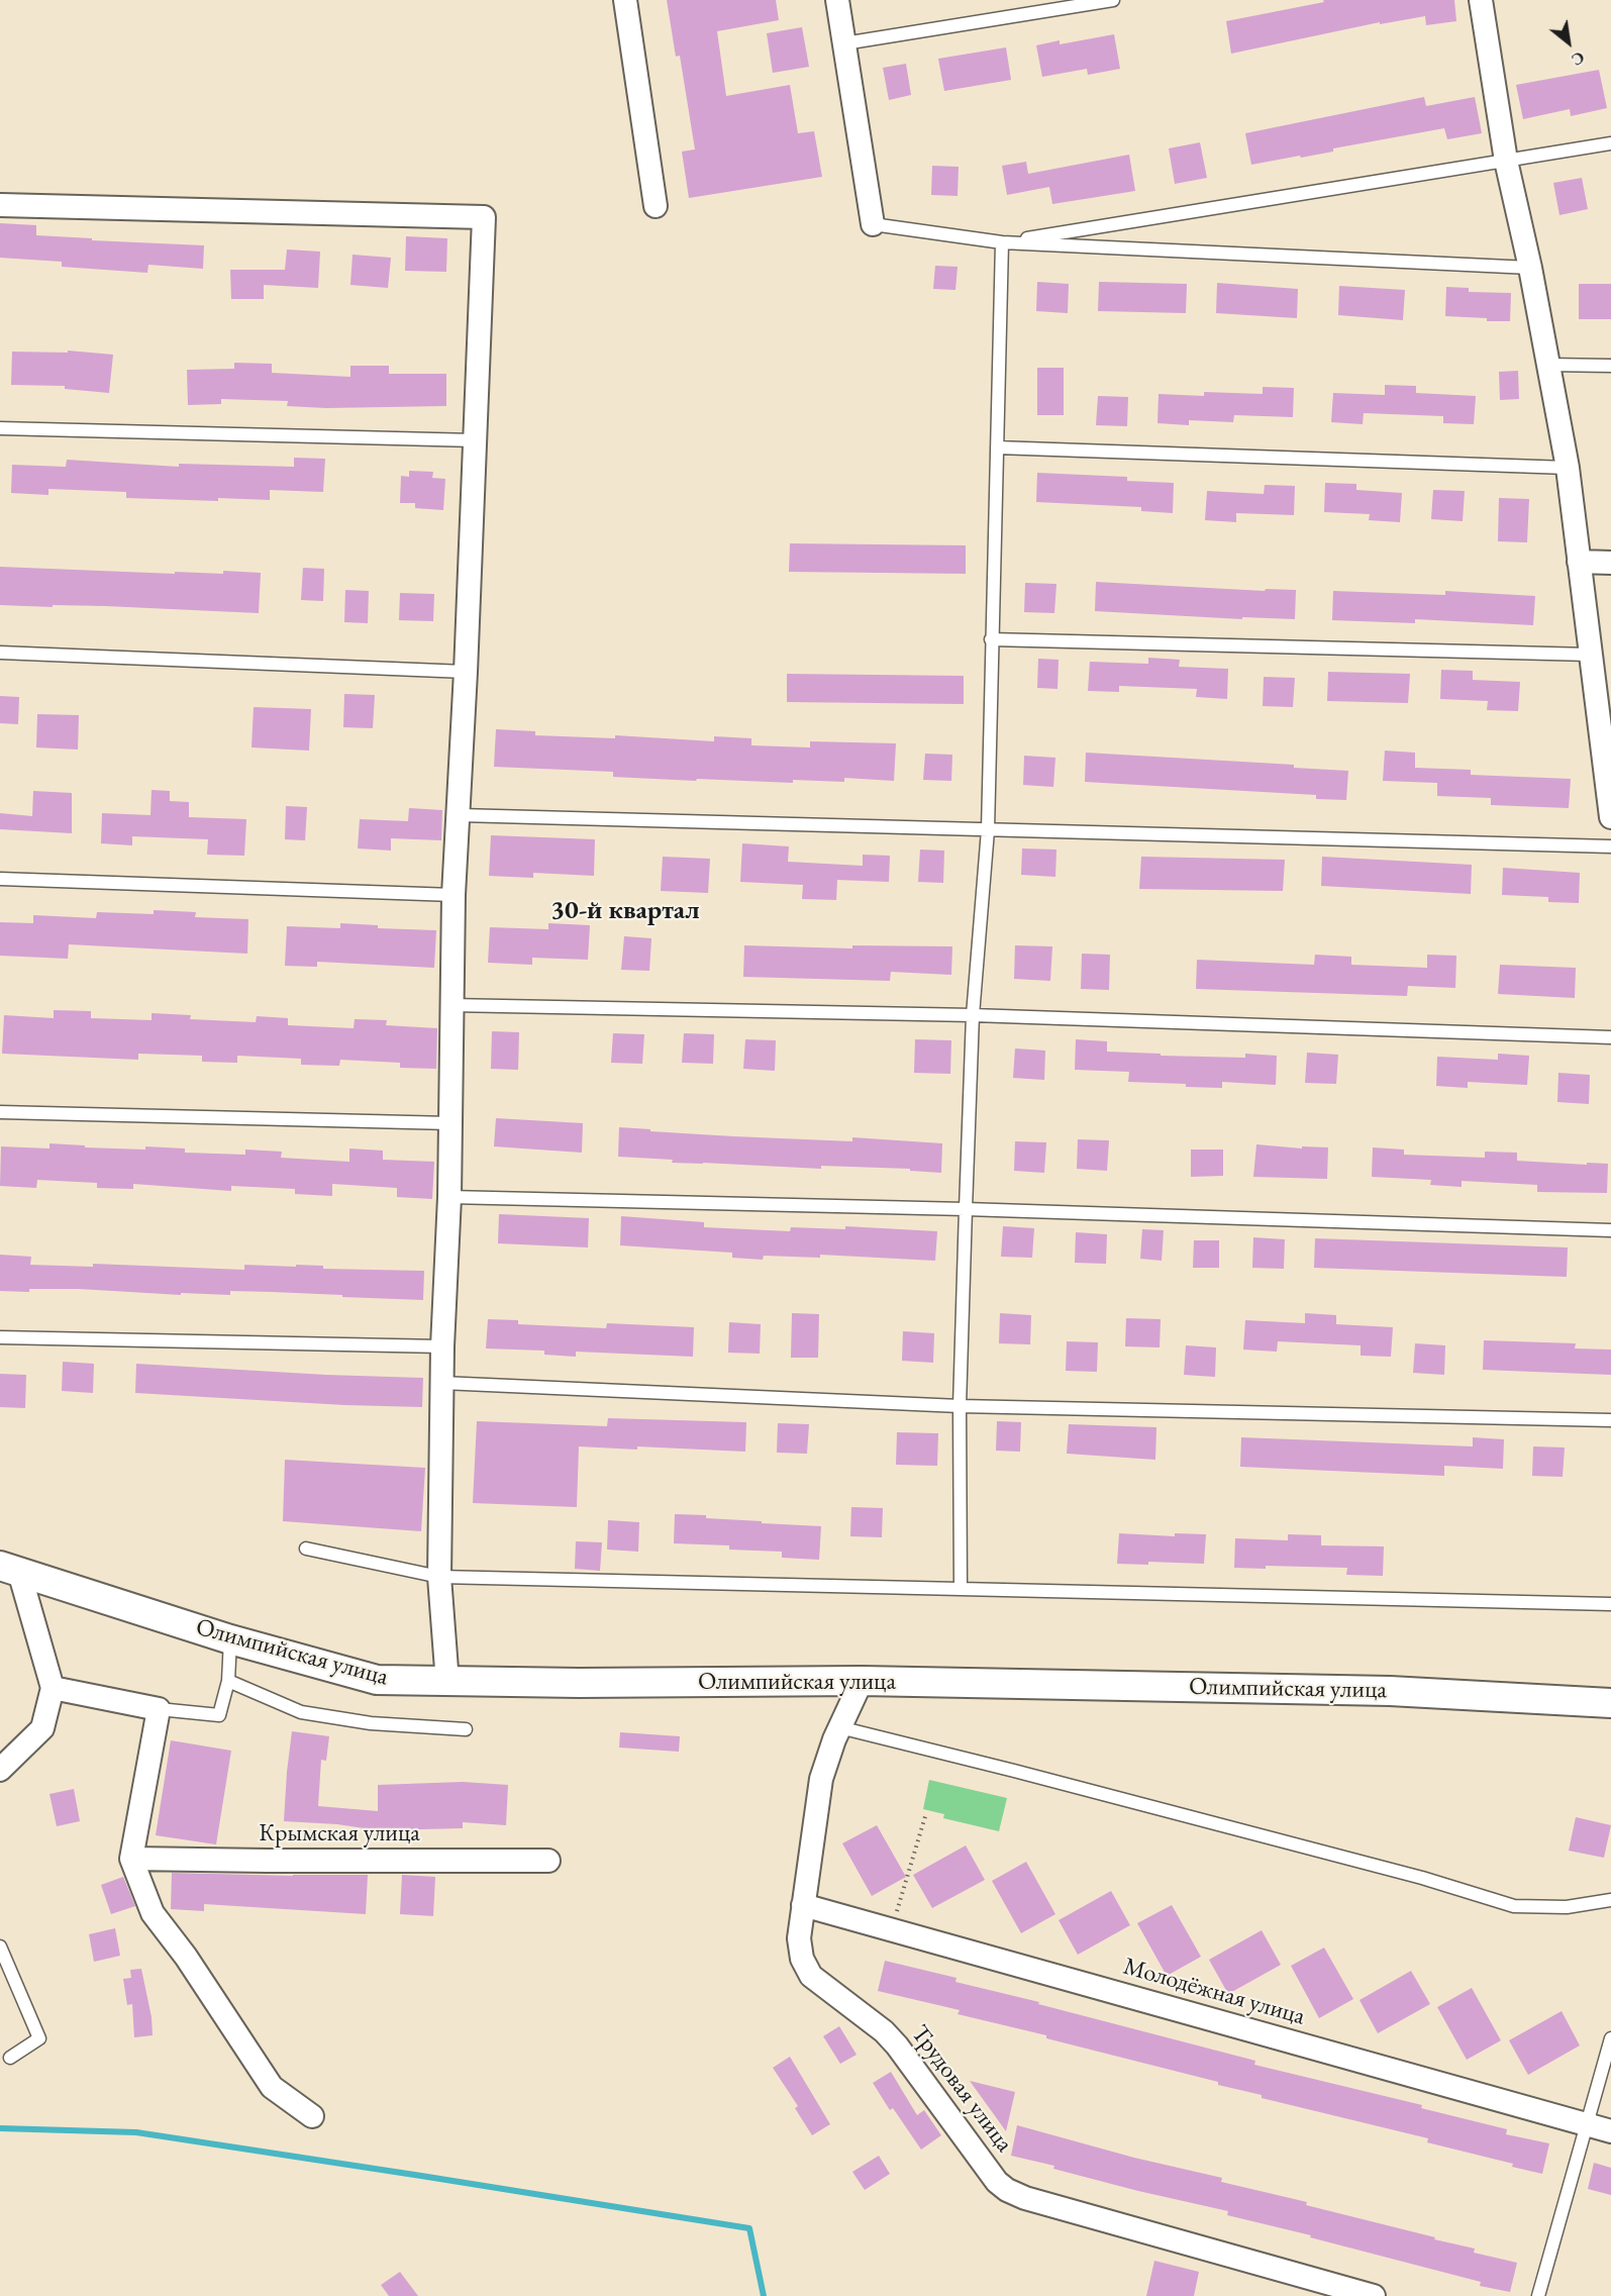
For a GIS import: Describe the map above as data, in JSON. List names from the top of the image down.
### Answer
{
  "streets": {
    "street": [
      "Олимпийская улица",
      "Крымская улица",
      "Молодёжная улица",
      "Трудовая улица"
    ]
  },
  "crossings": [
    ["Олимпийская улица", "Трудовая улица"],
    ["Молодёжная улица", "Трудовая улица"]
  ],
  "districts": ["30-й квартал"],
  "north": "bottom right"
}
